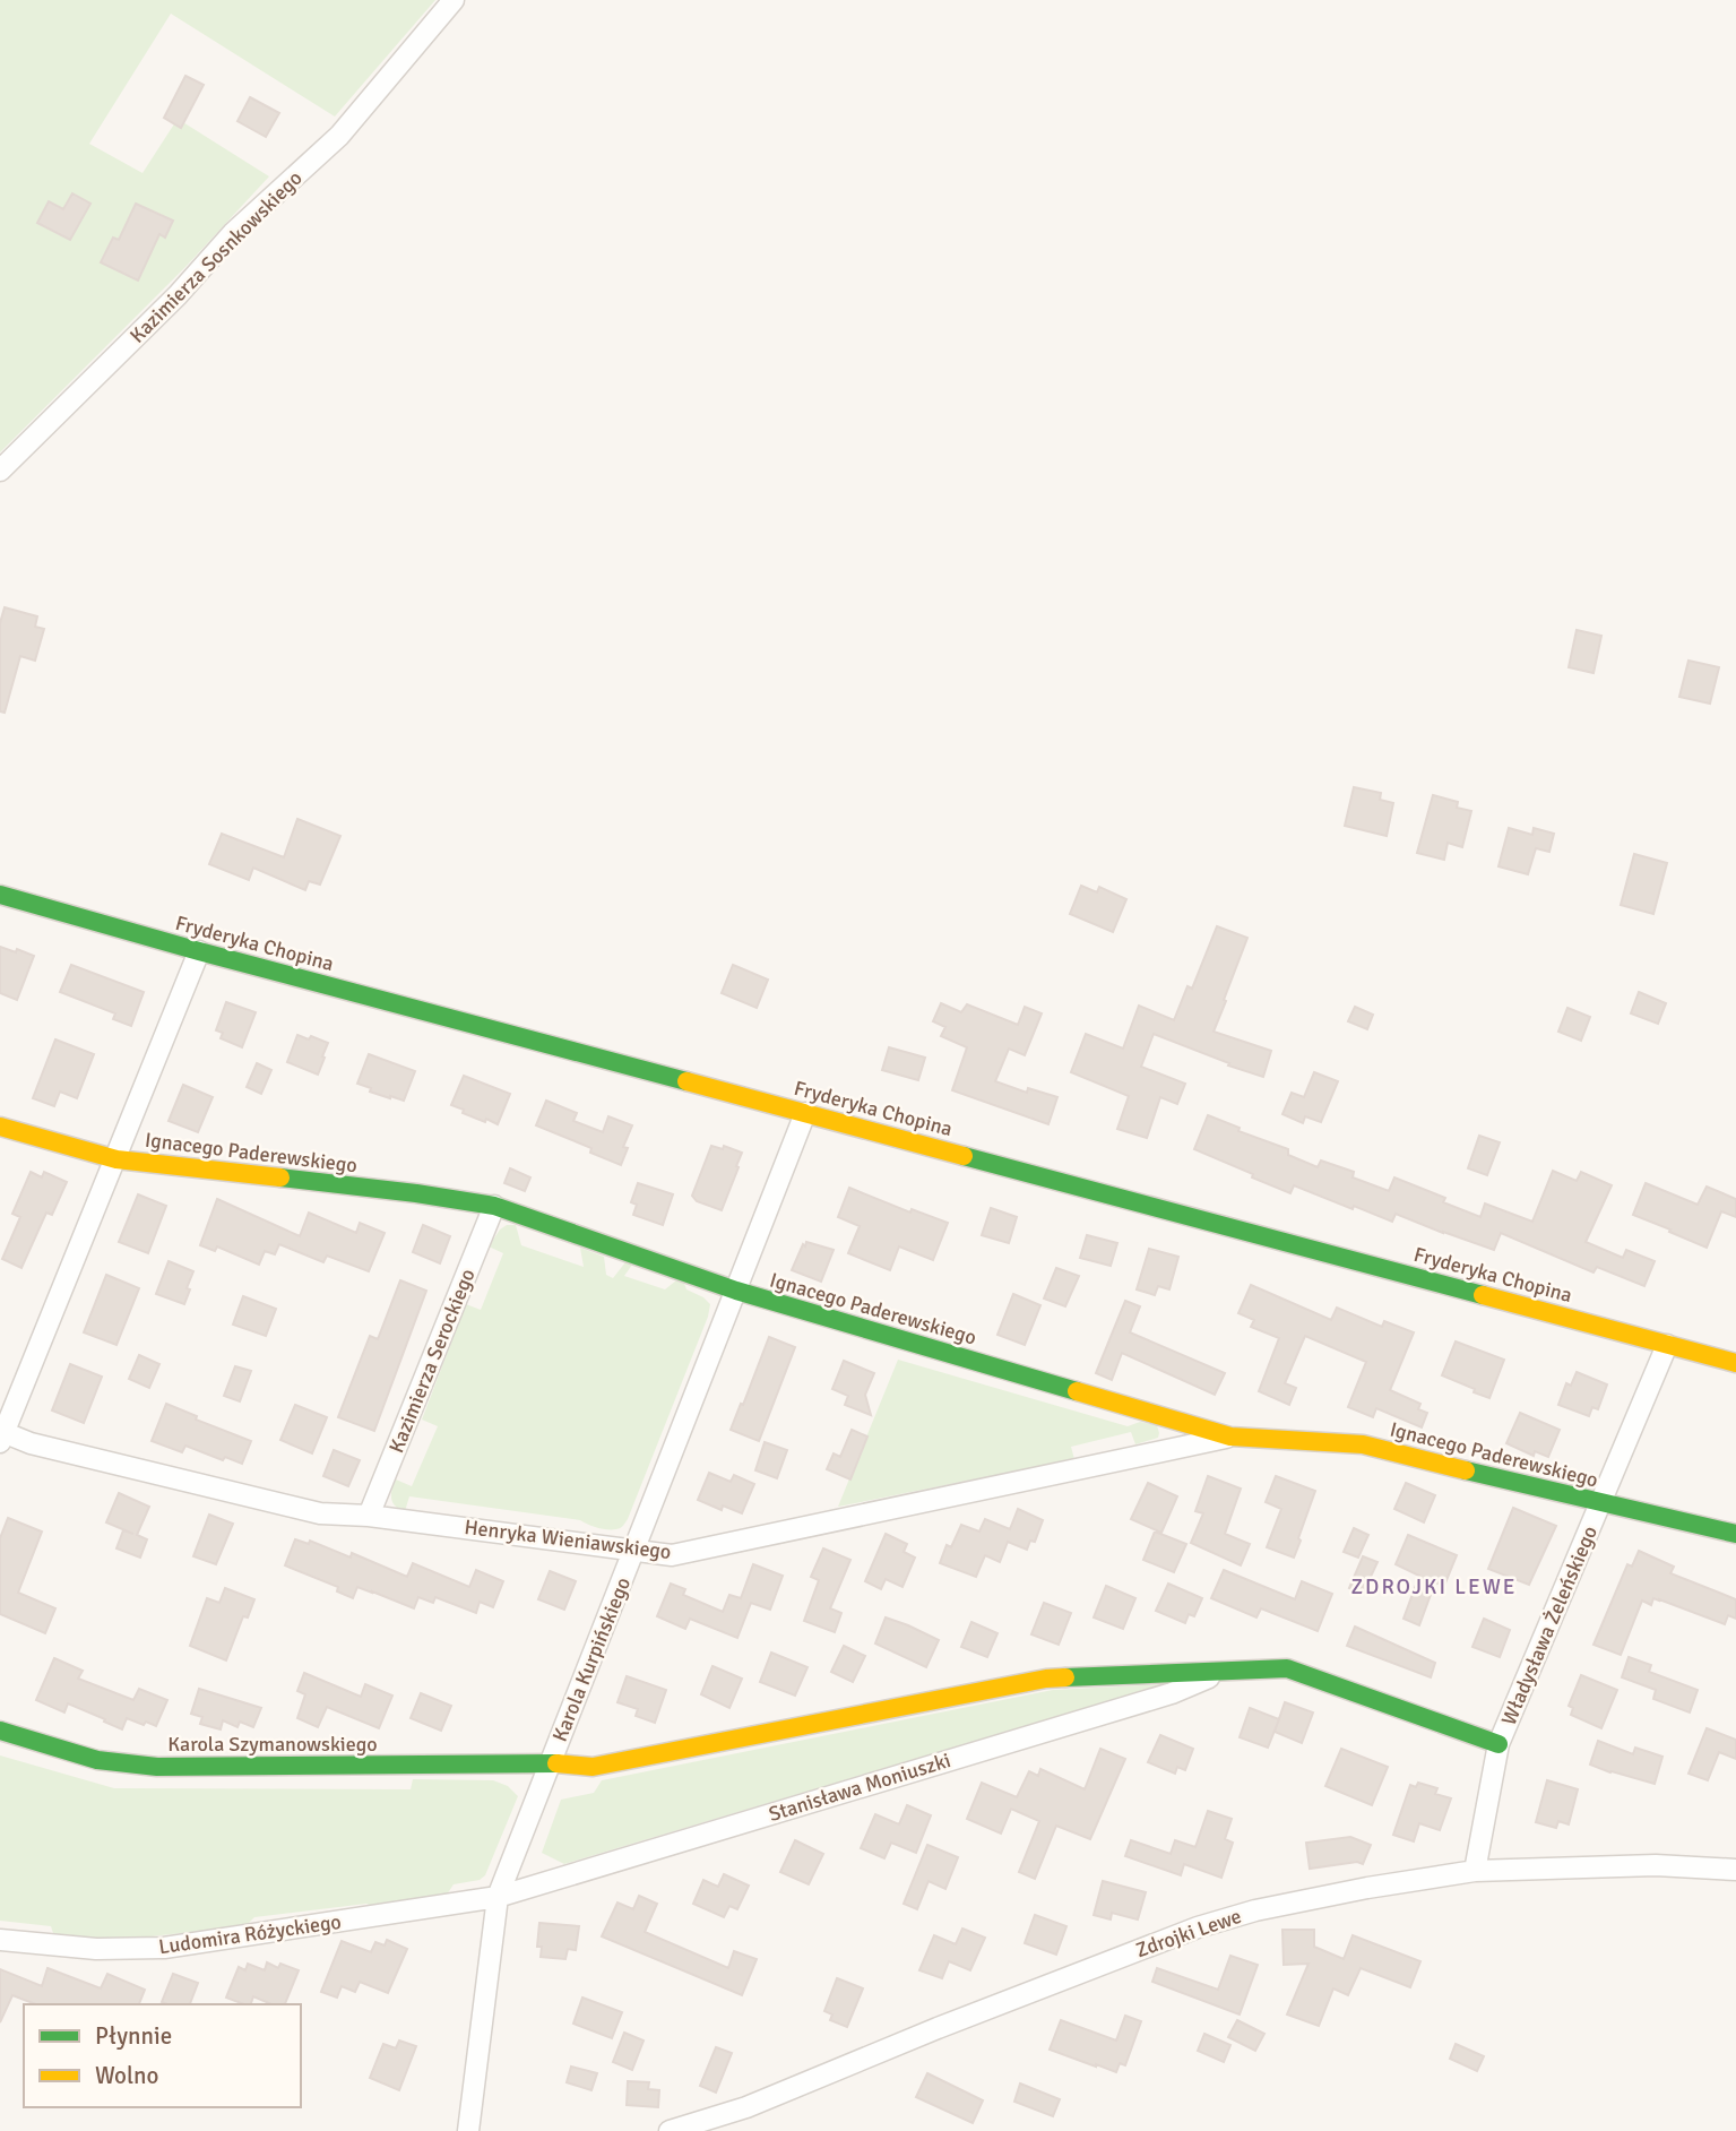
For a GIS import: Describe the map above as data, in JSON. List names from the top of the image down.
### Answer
{
  "streets": {
    "street": [
      "Kazimierza Sosnkowskiego",
      "Fryderyka Chopina",
      "Ignacego Paderewskiego",
      "Kazimierza Serockiego",
      "Henryka Wieniawskiego",
      "Władysława Żeleńskiego",
      "Karola Kurpińskiego",
      "Karola Szymanowskiego",
      "Stanisława Moniuszki",
      "Zdrojki Lewe",
      "Ludomira Różyckiego"
    ]
  },
  "crossings": [
    ["Fryderyka Chopina", "Władysława Żeleńskiego"],
    ["Fryderyka Chopina", "Karola Kurpińskiego"],
    ["Ignacego Paderewskiego", "Kazimierza Serockiego"],
    ["Ignacego Paderewskiego", "Henryka Wieniawskiego"],
    ["Ignacego Paderewskiego", "Władysława Żeleńskiego"],
    ["Ignacego Paderewskiego", "Karola Kurpińskiego"],
    ["Kazimierza Serockiego", "Henryka Wieniawskiego"],
    ["Henryka Wieniawskiego", "Karola Kurpińskiego"],
    ["Władysława Żeleńskiego", "Stanisława Moniuszki"],
    ["Władysława Żeleńskiego", "Zdrojki Lewe"],
    ["Karola Kurpińskiego", "Karola Szymanowskiego"],
    ["Karola Kurpińskiego", "Stanisława Moniuszki"],
    ["Karola Kurpińskiego", "Ludomira Różyckiego"],
    ["Karola Szymanowskiego", "Stanisława Moniuszki"],
    ["Stanisława Moniuszki", "Ludomira Różyckiego"]
  ],
  "districts": ["ZDROJKI LEWE"],
  "legend": ["Płynnie", "Wolno"]
}
